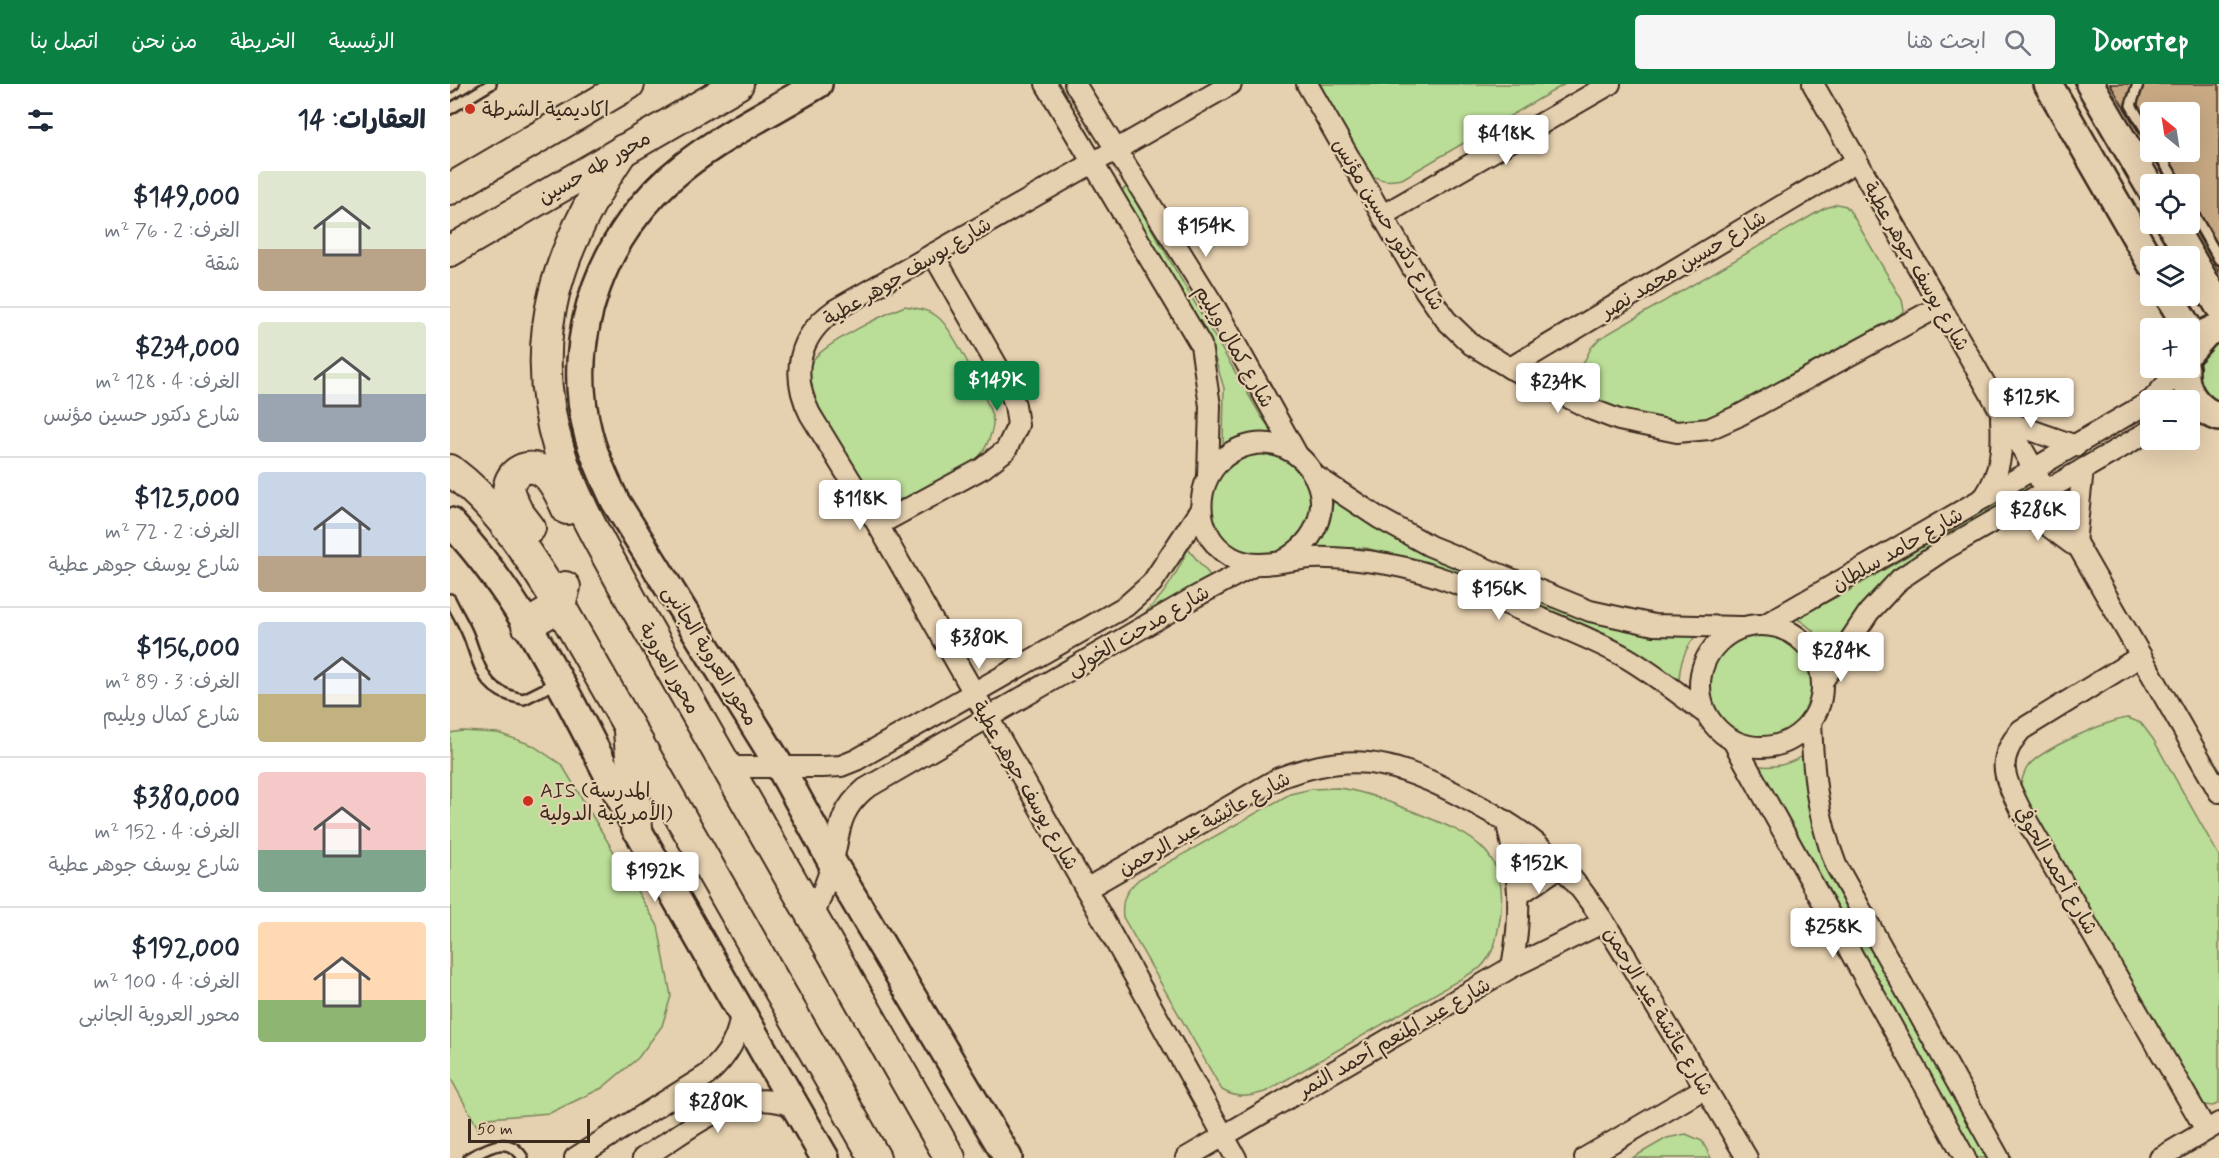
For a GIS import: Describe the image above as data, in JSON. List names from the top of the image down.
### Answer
{
  "streets": {
    "main road": ["محور طه حسين", "محور العروبة"],
    "street": [
      "شارع دكتور حسين مؤنس",
      "شارع حسين محمد نصر",
      "شارع يوسف جوهر عطية",
      "شارع كمال ويليم",
      "شارع حامد سلطان",
      "شارع مدحت الخولى",
      "محور العروبة الجانبى",
      "شارع عائشة عبد الرحمن",
      "شارع أحمد الحوفي",
      "شارع عبد المنعم أحمد النمر"
    ]
  },
  "crossings": [
    ["محور طه حسين", "محور العروبة"],
    ["شارع دكتور حسين مؤنس", "شارع حسين محمد نصر"],
    ["شارع دكتور حسين مؤنس", "شارع يوسف جوهر عطية"],
    ["شارع حسين محمد نصر", "شارع يوسف جوهر عطية"],
    ["شارع يوسف جوهر عطية", "شارع كمال ويليم"],
    ["شارع يوسف جوهر عطية", "شارع حامد سلطان"],
    ["شارع يوسف جوهر عطية", "شارع مدحت الخولى"],
    ["شارع يوسف جوهر عطية", "شارع عائشة عبد الرحمن"],
    ["شارع يوسف جوهر عطية", "شارع أحمد الحوفي"],
    ["شارع يوسف جوهر عطية", "شارع عبد المنعم أحمد النمر"],
    ["شارع كمال ويليم", "شارع مدحت الخولى"],
    ["شارع مدحت الخولى", "محور العروبة الجانبى"],
    ["شارع مدحت الخولى", "محور العروبة"],
    ["شارع عائشة عبد الرحمن", "شارع عبد المنعم أحمد النمر"]
  ],
  "places": ["اكاديمية الشرطة", "AIS (المدرسة الأمريكية الدولية)"],
  "scale_bar": "50 m",
  "north": "top left",
  "page": {
    "header": "Doorstep",
    "search": "ابحث هنا",
    "nav": [
      "الرئيسية",
      "الخريطة",
      "من نحن",
      "اتصل بنا"
    ],
    "heading": "العقارات: 14",
    "map_buttons": ["+", "−"],
    "price": [
      "$418K",
      "$154K",
      "$149K",
      "$234K",
      "$125K",
      "$118K",
      "$286K",
      "$156K",
      "$380K",
      "$284K",
      "$152K",
      "$192K",
      "$258K",
      "$280K"
    ],
    "list": [
      {
        "name": "$149,000",
        "note": "الغرف: 2 · 76 m² · شقة"
      },
      {
        "name": "$234,000",
        "note": "الغرف: 4 · 128 m² · شارع دكتور حسين مؤنس"
      },
      {
        "name": "$125,000",
        "note": "الغرف: 2 · 72 m² · شارع يوسف جوهر عطية"
      },
      {
        "name": "$156,000",
        "note": "الغرف: 3 · 89 m² · شارع كمال ويليم"
      },
      {
        "name": "$380,000",
        "note": "الغرف: 4 · 152 m² · شارع يوسف جوهر عطية"
      },
      {
        "name": "$192,000",
        "note": "الغرف: 4 · 100 m² · محور العروبة الجانبى"
      }
    ],
    "scale": "50 m"
  }
}
